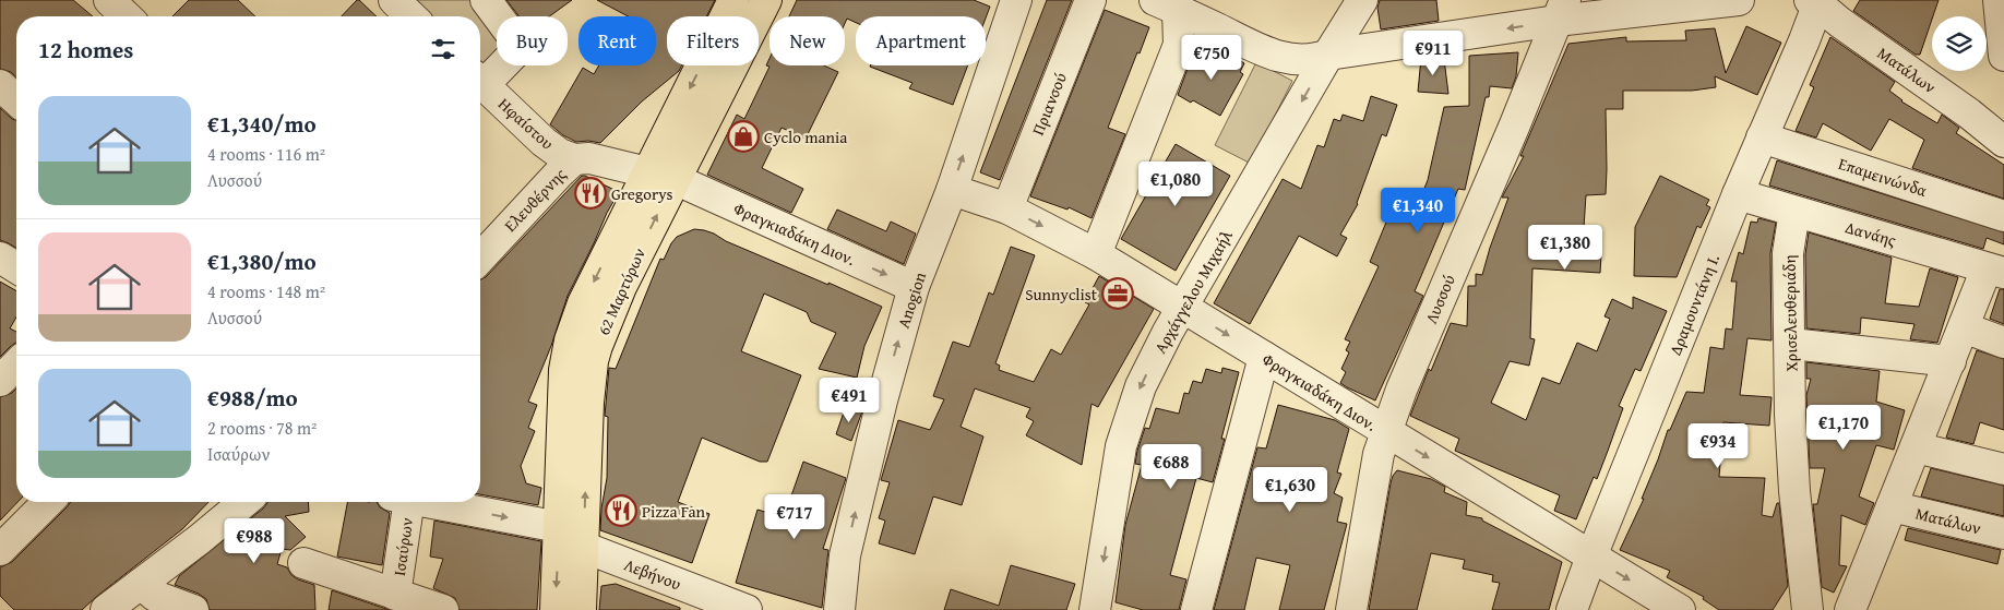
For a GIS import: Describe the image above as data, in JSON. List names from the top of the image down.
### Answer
{
  "streets": {
    "main road": ["62 Μαρτύρων"],
    "street": [
      "Ματάλων",
      "Πριανσού",
      "Ηφαίστου",
      "Επαμεινώνδα",
      "Ελευθέρνης",
      "Φραγκιαδάκη Διον.",
      "Δανάης",
      "Αρχάγγελου Μιχαήλ",
      "Λυσσού",
      "Anogion",
      "Δραμουντάνη Ι.",
      "Χρισελευθεριάδη",
      "Ισαύρων",
      "Λεβήνου"
    ]
  },
  "crossings": [
    ["Ματάλων", "Δανάης"],
    ["Ματάλων", "Δραμουντάνη Ι."],
    ["Πριανσού", "Φραγκιαδάκη Διον."],
    ["Ηφαίστου", "Ελευθέρνης"],
    ["Ηφαίστου", "Φραγκιαδάκη Διον."],
    ["Ηφαίστου", "62 Μαρτύρων"],
    ["Επαμεινώνδα", "Δραμουντάνη Ι."],
    ["Φραγκιαδάκη Διον.", "62 Μαρτύρων"],
    ["Φραγκιαδάκη Διον.", "Αρχάγγελου Μιχαήλ"],
    ["Φραγκιαδάκη Διον.", "Λυσσού"],
    ["Φραγκιαδάκη Διον.", "Anogion"],
    ["Φραγκιαδάκη Διον.", "Δραμουντάνη Ι."],
    ["Δανάης", "Δραμουντάνη Ι."],
    ["Δανάης", "Χρισελευθεριάδη"],
    ["62 Μαρτύρων", "Ισαύρων"],
    ["62 Μαρτύρων", "Λεβήνου"],
    ["Ισαύρων", "Λεβήνου"]
  ],
  "one_way": ["Φραγκιαδάκη Διον."],
  "places": {
    "shop": ["Cyclo mania"],
    "restaurant": ["Gregorys", "Pizza Fan"],
    "office": ["Sunnyclist"]
  },
  "page": {
    "chip": [
      "Buy",
      "Rent",
      "Filters",
      "New",
      "Apartment"
    ],
    "heading": "12 homes",
    "price": [
      "€911",
      "€750",
      "€1,080",
      "€1,340",
      "€1,380",
      "€491",
      "€1,170",
      "€934",
      "€688",
      "€1,630",
      "€717",
      "€988"
    ],
    "list": [
      {
        "name": "€1,340/mo",
        "note": "4 rooms · 116 m² · Λυσσού"
      },
      {
        "name": "€1,380/mo",
        "note": "4 rooms · 148 m² · Λυσσού"
      },
      {
        "name": "€988/mo",
        "note": "2 rooms · 78 m² · Ισαύρων"
      }
    ]
  }
}
